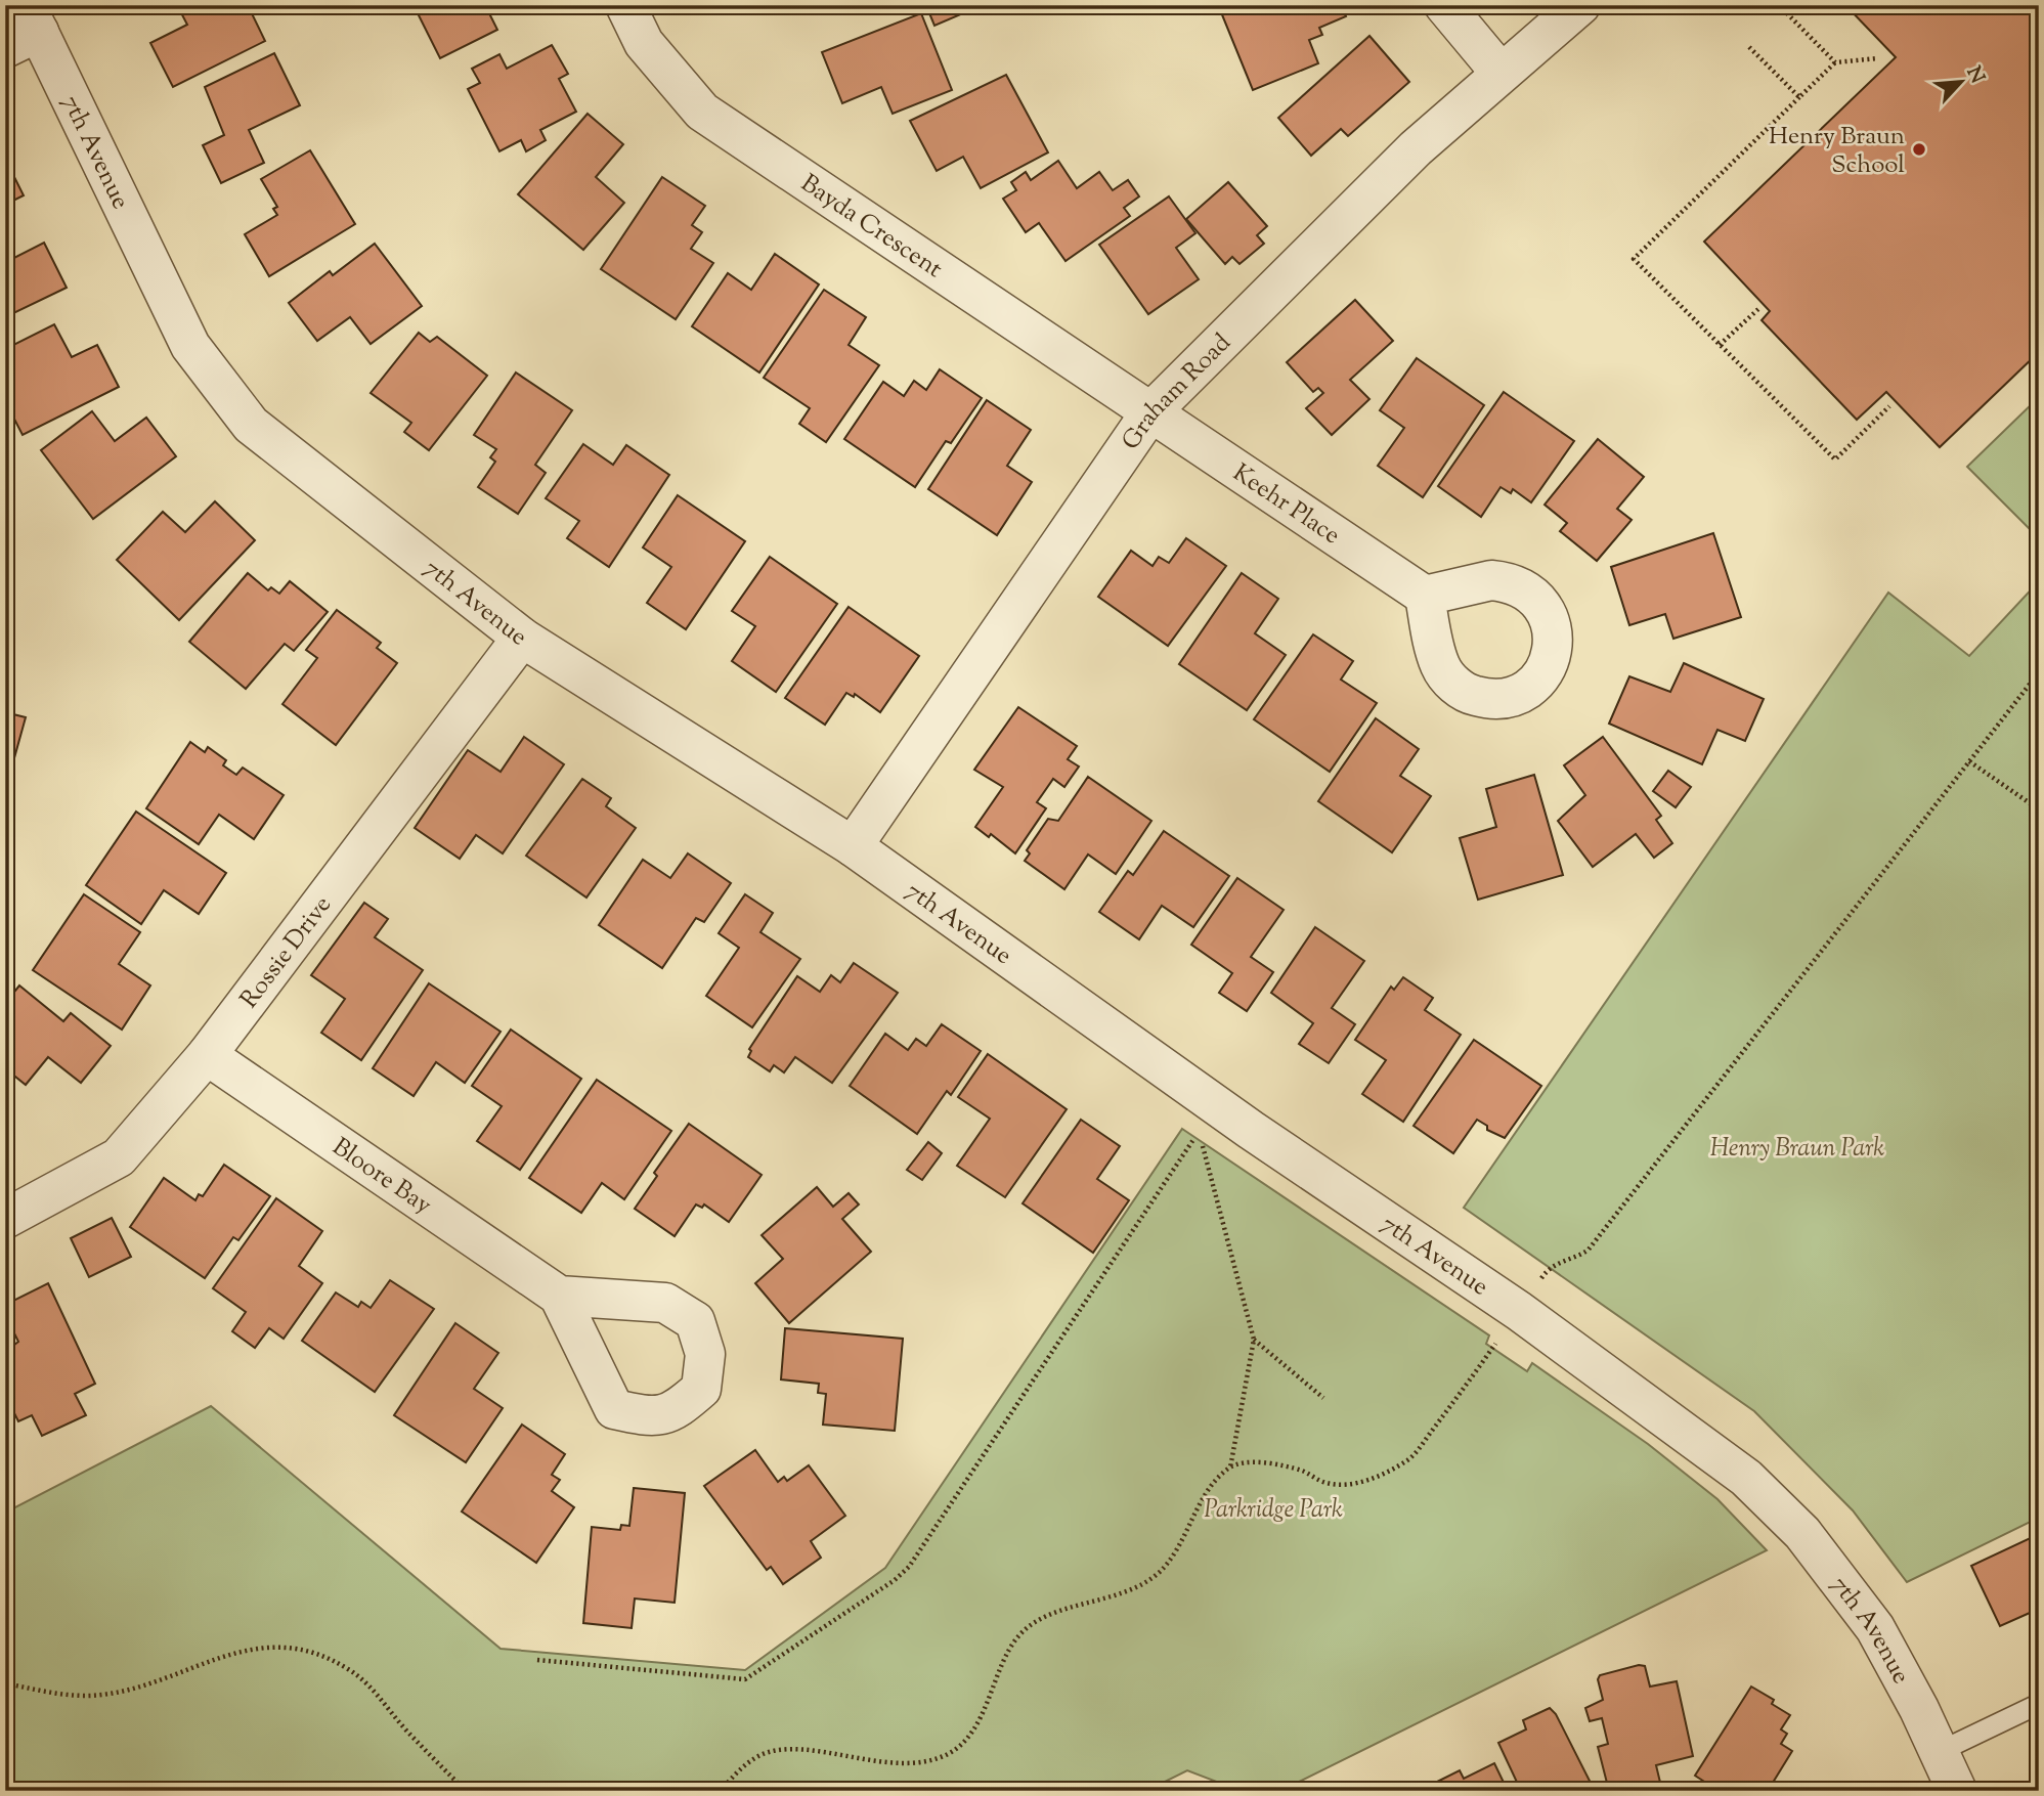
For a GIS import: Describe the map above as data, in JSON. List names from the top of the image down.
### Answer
{
  "streets": {
    "street": [
      "7th Avenue",
      "Bayda Crescent",
      "Graham Road",
      "Keehr Place",
      "Rossie Drive",
      "Bloore Bay"
    ]
  },
  "crossings": [
    ["7th Avenue", "Graham Road"],
    ["7th Avenue", "Rossie Drive"],
    ["Bayda Crescent", "Graham Road"],
    ["Bayda Crescent", "Keehr Place"],
    ["Graham Road", "Keehr Place"],
    ["Rossie Drive", "Bloore Bay"]
  ],
  "parks": ["Henry Braun Park", "Parkridge Park"],
  "places": ["Henry Braun School"],
  "north": "top right"
}
